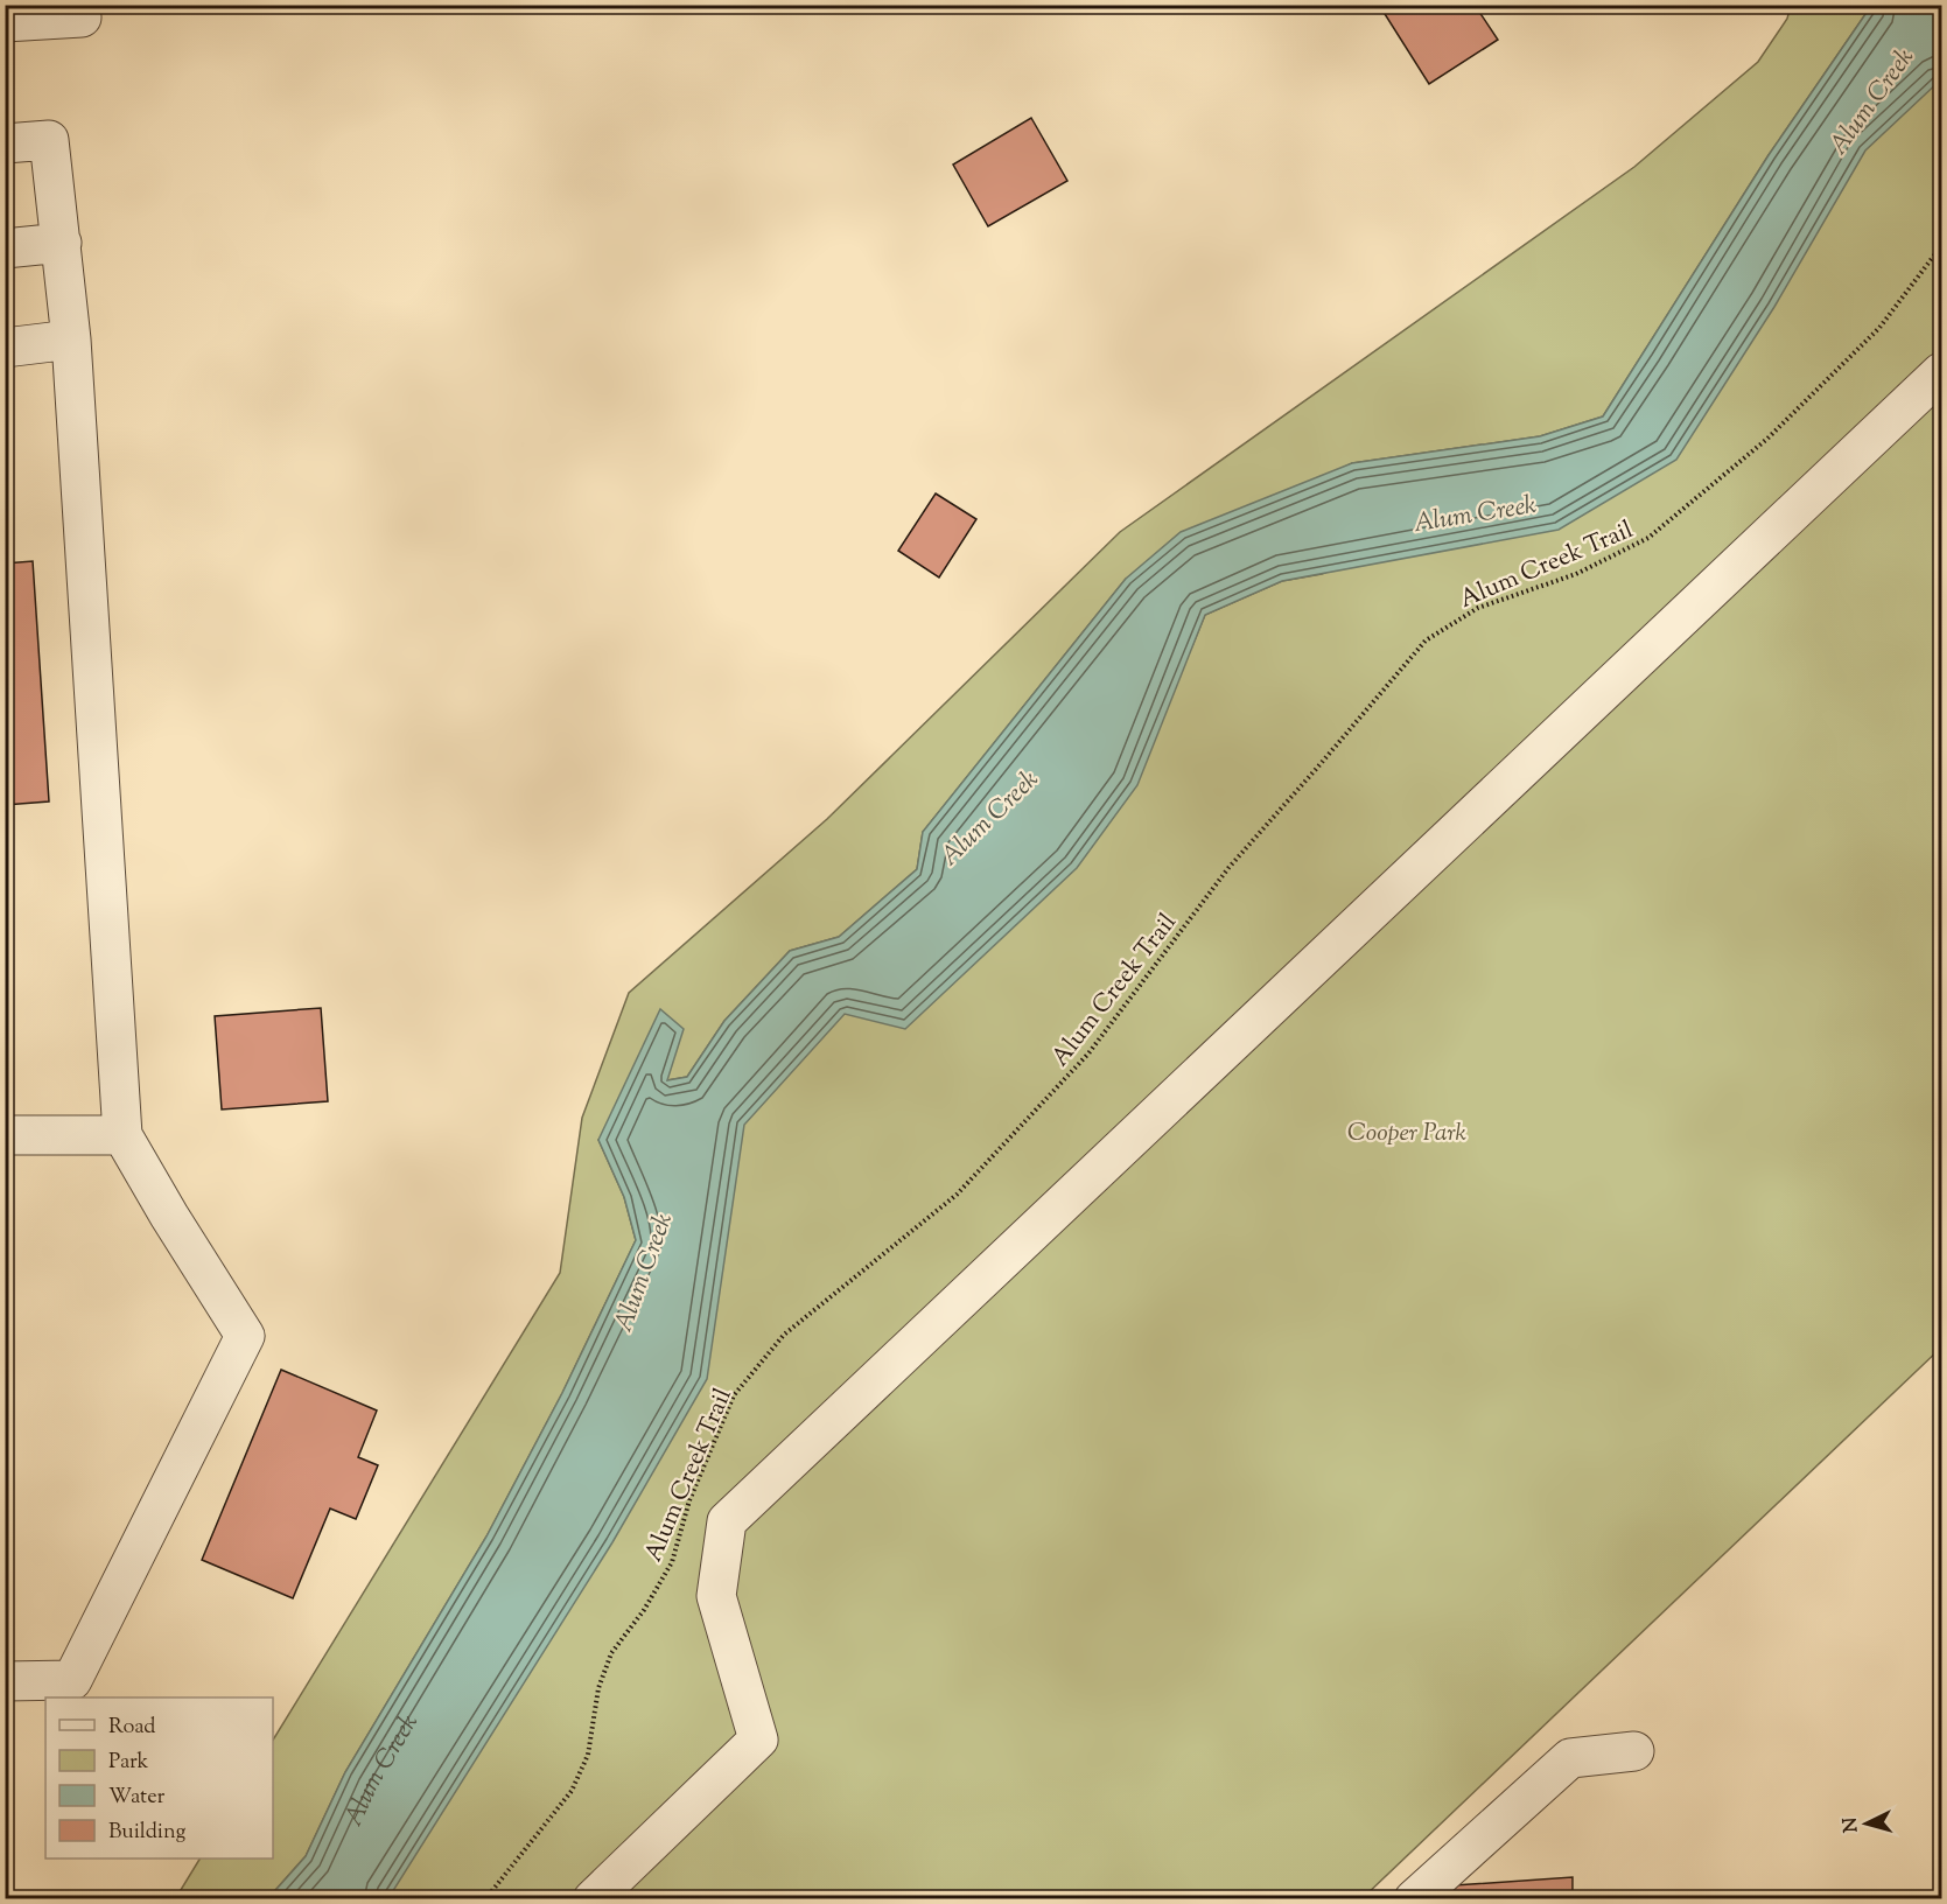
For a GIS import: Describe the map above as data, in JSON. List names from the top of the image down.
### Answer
{
  "streets": {
    "path": ["Alum Creek Trail"]
  },
  "water": ["Alum Creek"],
  "parks": ["Cooper Park"],
  "legend": [
    "Road",
    "Park",
    "Water",
    "Building"
  ],
  "north": "left"
}
